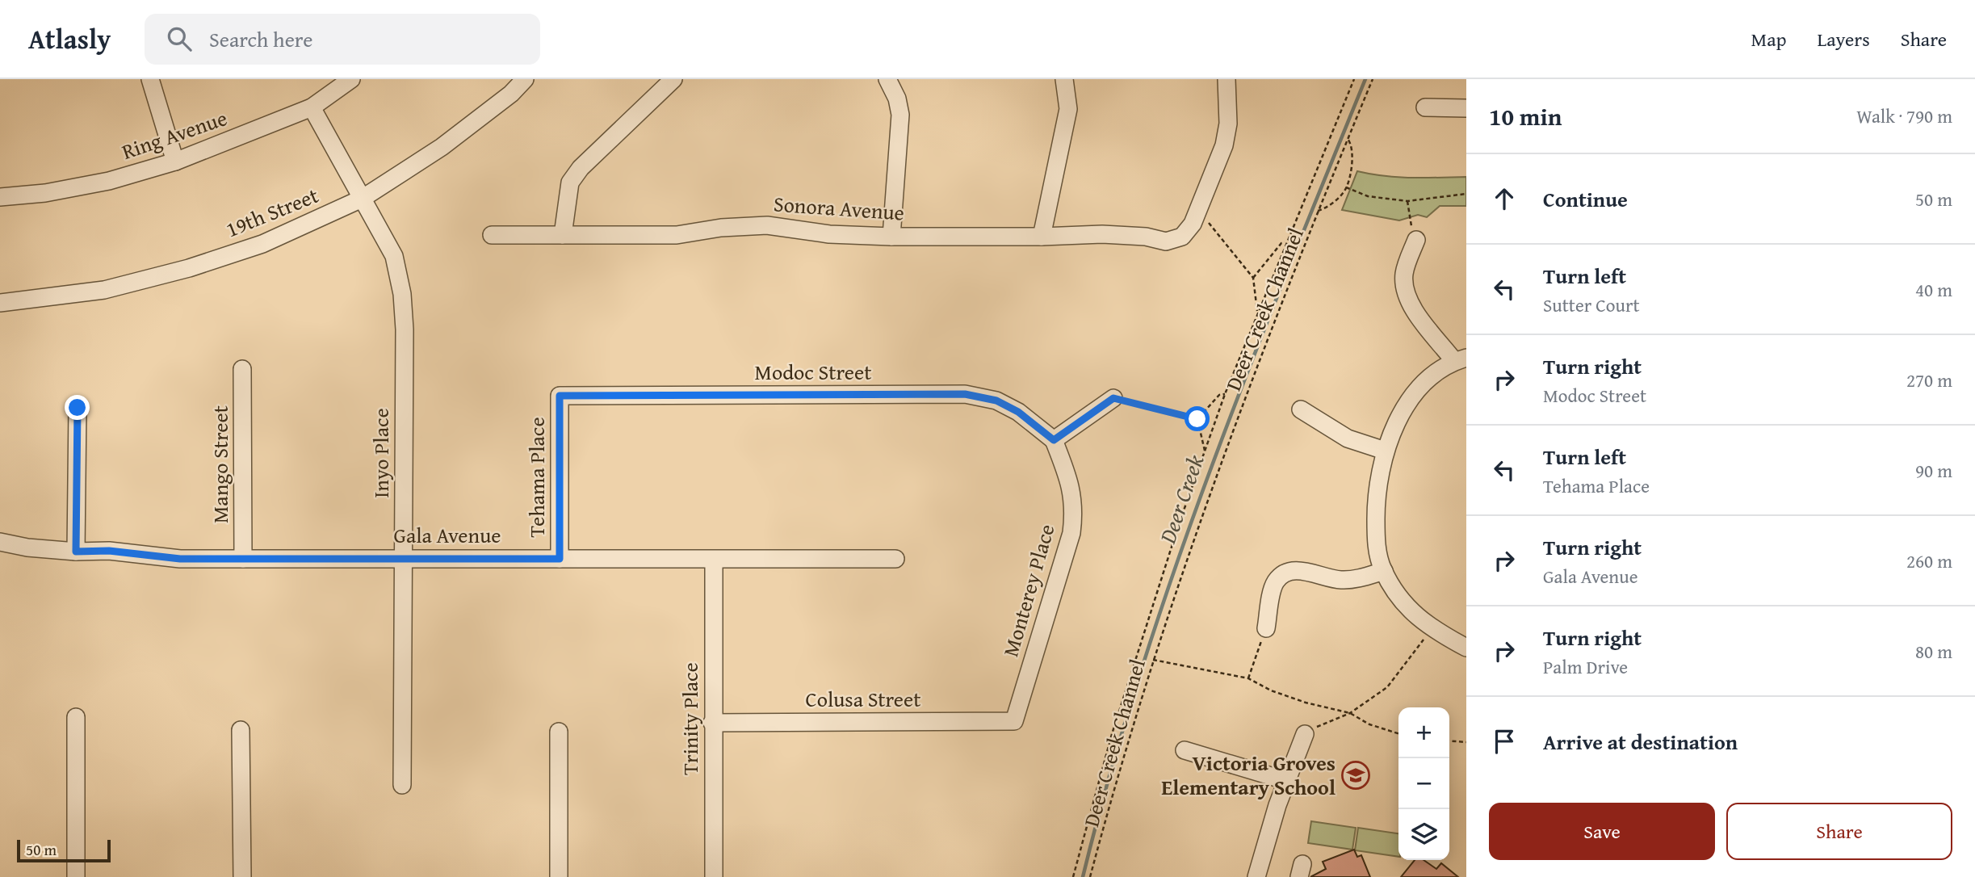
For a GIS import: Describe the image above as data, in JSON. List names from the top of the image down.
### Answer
{
  "streets": {
    "street": [
      "Ring Avenue",
      "Sonora Avenue",
      "19th Street",
      "Modoc Street",
      "Inyo Place",
      "Mango Street",
      "Tehama Place",
      "Gala Avenue",
      "Monterey Place",
      "Colusa Street",
      "Trinity Place"
    ],
    "path": ["Deer Creek Channel"]
  },
  "crossings": [
    ["Ring Avenue", "Inyo Place"],
    ["19th Street", "Inyo Place"],
    ["Modoc Street", "Tehama Place"],
    ["Modoc Street", "Monterey Place"],
    ["Inyo Place", "Gala Avenue"],
    ["Mango Street", "Gala Avenue"],
    ["Tehama Place", "Gala Avenue"],
    ["Gala Avenue", "Trinity Place"],
    ["Monterey Place", "Colusa Street"],
    ["Colusa Street", "Trinity Place"]
  ],
  "water": ["Deer Creek"],
  "places": {
    "school or university": ["Victoria Groves Elementary School"]
  },
  "scale_bar": "50 m",
  "page": {
    "header": "Atlasly",
    "search": "Search here",
    "nav": ["Map", "Layers", "Share"],
    "heading": ["10 min", "Walk · 790 m"],
    "list": [
      ["Continue", "50 m"],
      ["Turn left", "Sutter Court", "40 m"],
      ["Turn right", "Modoc Street", "270 m"],
      ["Turn left", "Tehama Place", "90 m"],
      ["Turn right", "Gala Avenue", "260 m"],
      ["Turn right", "Palm Drive", "80 m"],
      "Arrive at destination"
    ],
    "map_buttons": ["+", "−"],
    "buttons": ["Save", "Share"],
    "scale": "50 m"
  }
}
